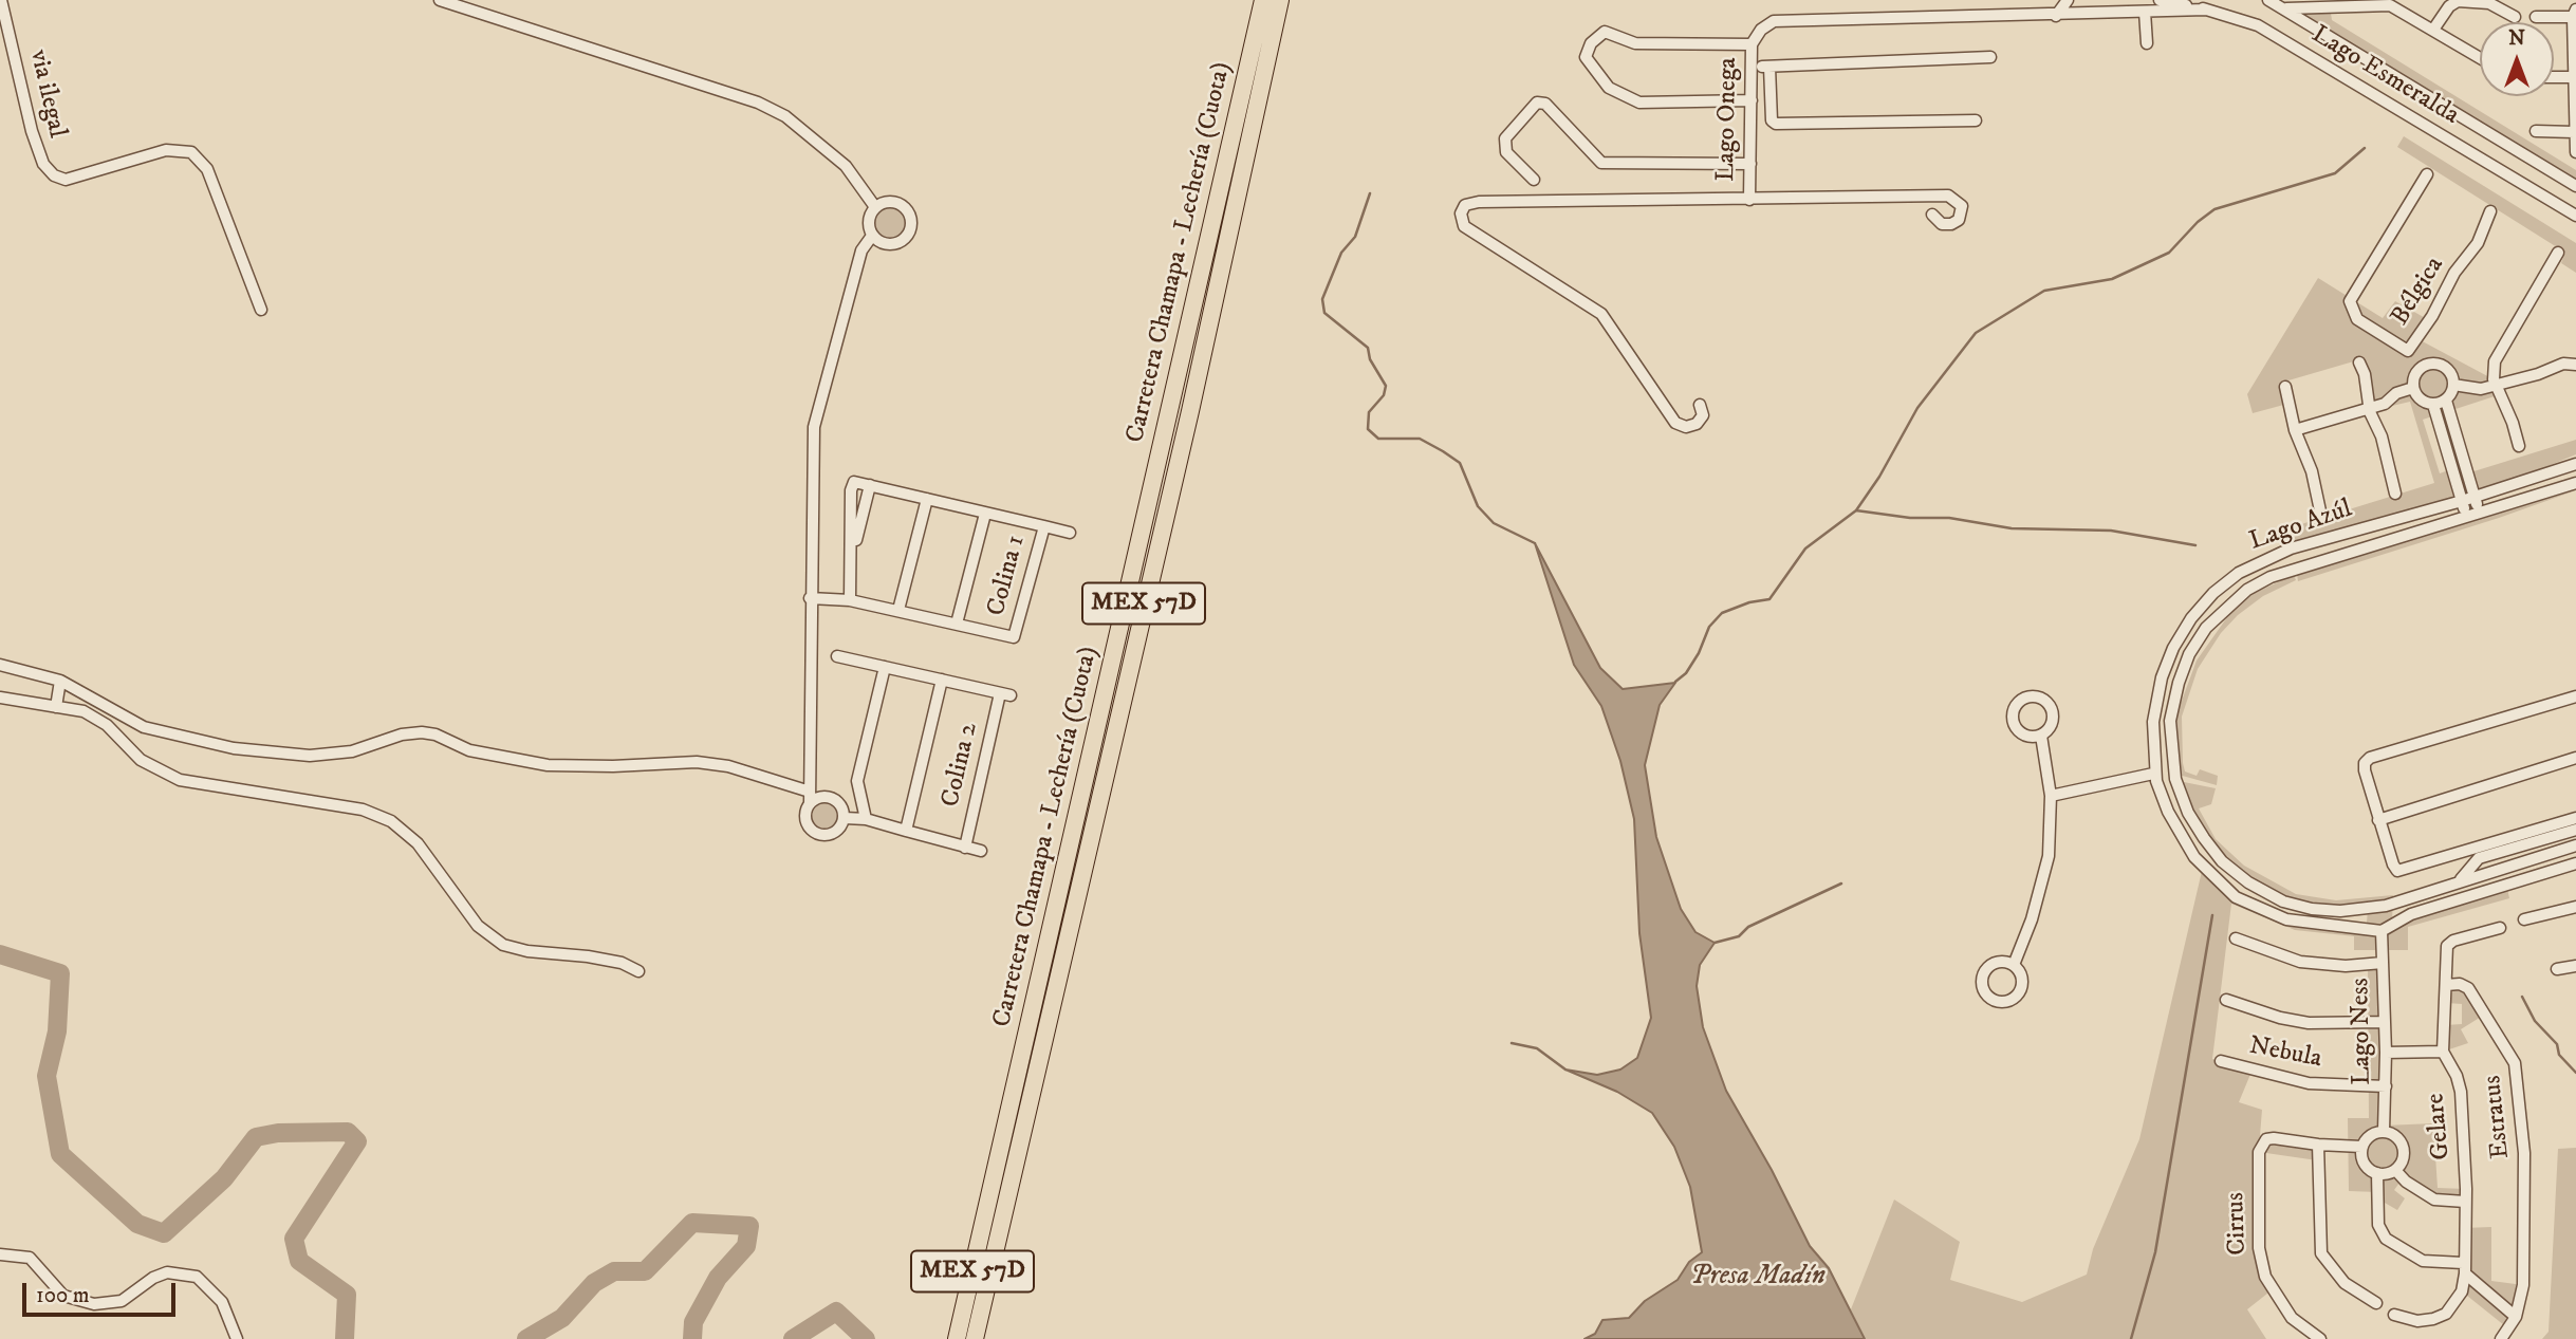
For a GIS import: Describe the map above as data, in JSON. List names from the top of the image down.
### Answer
{
  "streets": {
    "highway": ["Carretera Chamapa - Lechería (Cuota)", "MEX 57D"],
    "street": [
      "Lago Esmeralda",
      "via ilegal",
      "Lago Onega",
      "Bélgica",
      "Lago Azúl",
      "Colina 1",
      "Colina 2",
      "Lago Ness",
      "Nebula",
      "Estratus",
      "Gelare",
      "Cirrus"
    ]
  },
  "crossings": [
    ["Lago Esmeralda", "Lago Onega"],
    ["Lago Azúl", "Lago Ness"],
    ["Lago Ness", "Nebula"],
    ["Lago Ness", "Gelare"],
    ["Lago Ness", "Cirrus"],
    ["Gelare", "Cirrus"]
  ],
  "water": ["Presa Madín"],
  "scale_bar": "100 m",
  "north": "top"
}
